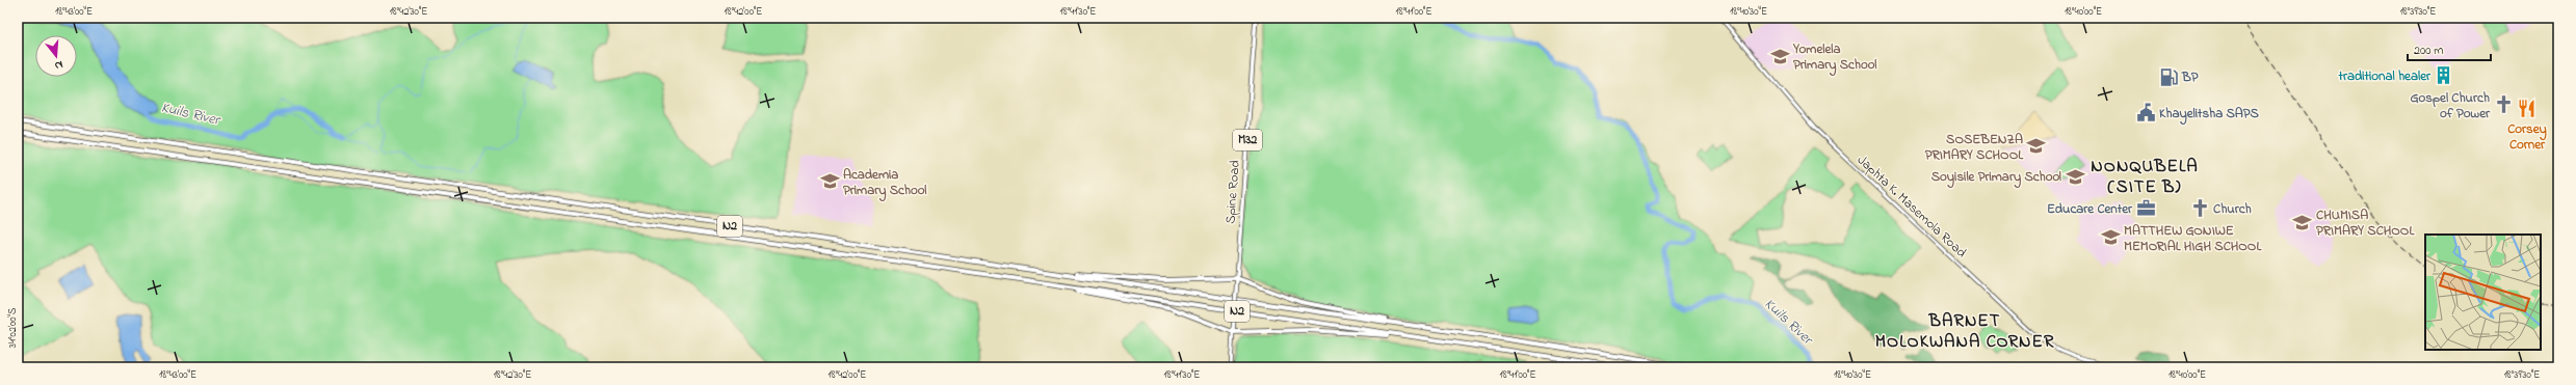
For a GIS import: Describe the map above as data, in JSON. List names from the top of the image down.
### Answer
{
  "streets": {
    "highway": ["N2"],
    "main road": ["M32", "Spine Road", "Japhta K. Masemola Road"]
  },
  "districts": ["NONQUBELA (SITE B)", "BARNET MOLOKWANA CORNER"],
  "water": ["Kuils River"],
  "places": {
    "school or university": [
      "Yomelela Primary School",
      "SOSEBENZA PRIMARY SCHOOL",
      "Soyisile Primary School",
      "Academia Primary School",
      "CHUMISA PRIMARY SCHOOL",
      "MATTHEW GONIWE MEMORIAL HIGH SCHOOL"
    ],
    "building": ["traditional healer"],
    "fuel station": ["BP"],
    "church": ["Gospel Church of Power", "Church"],
    "restaurant": ["Corsey Corner"],
    "public building": ["Khayelitsha SAPS"],
    "office": ["Educare Center"]
  },
  "scale_bar": "200 m",
  "north": "bottom",
  "coordinates": [
    "18°43'00\"E",
    "18°42'30\"E",
    "18°42'00\"E",
    "18°41'30\"E",
    "18°41'00\"E",
    "18°40'30\"E",
    "18°40'00\"E",
    "18°39'30\"E",
    "34°02'00\"S"
  ]
}
